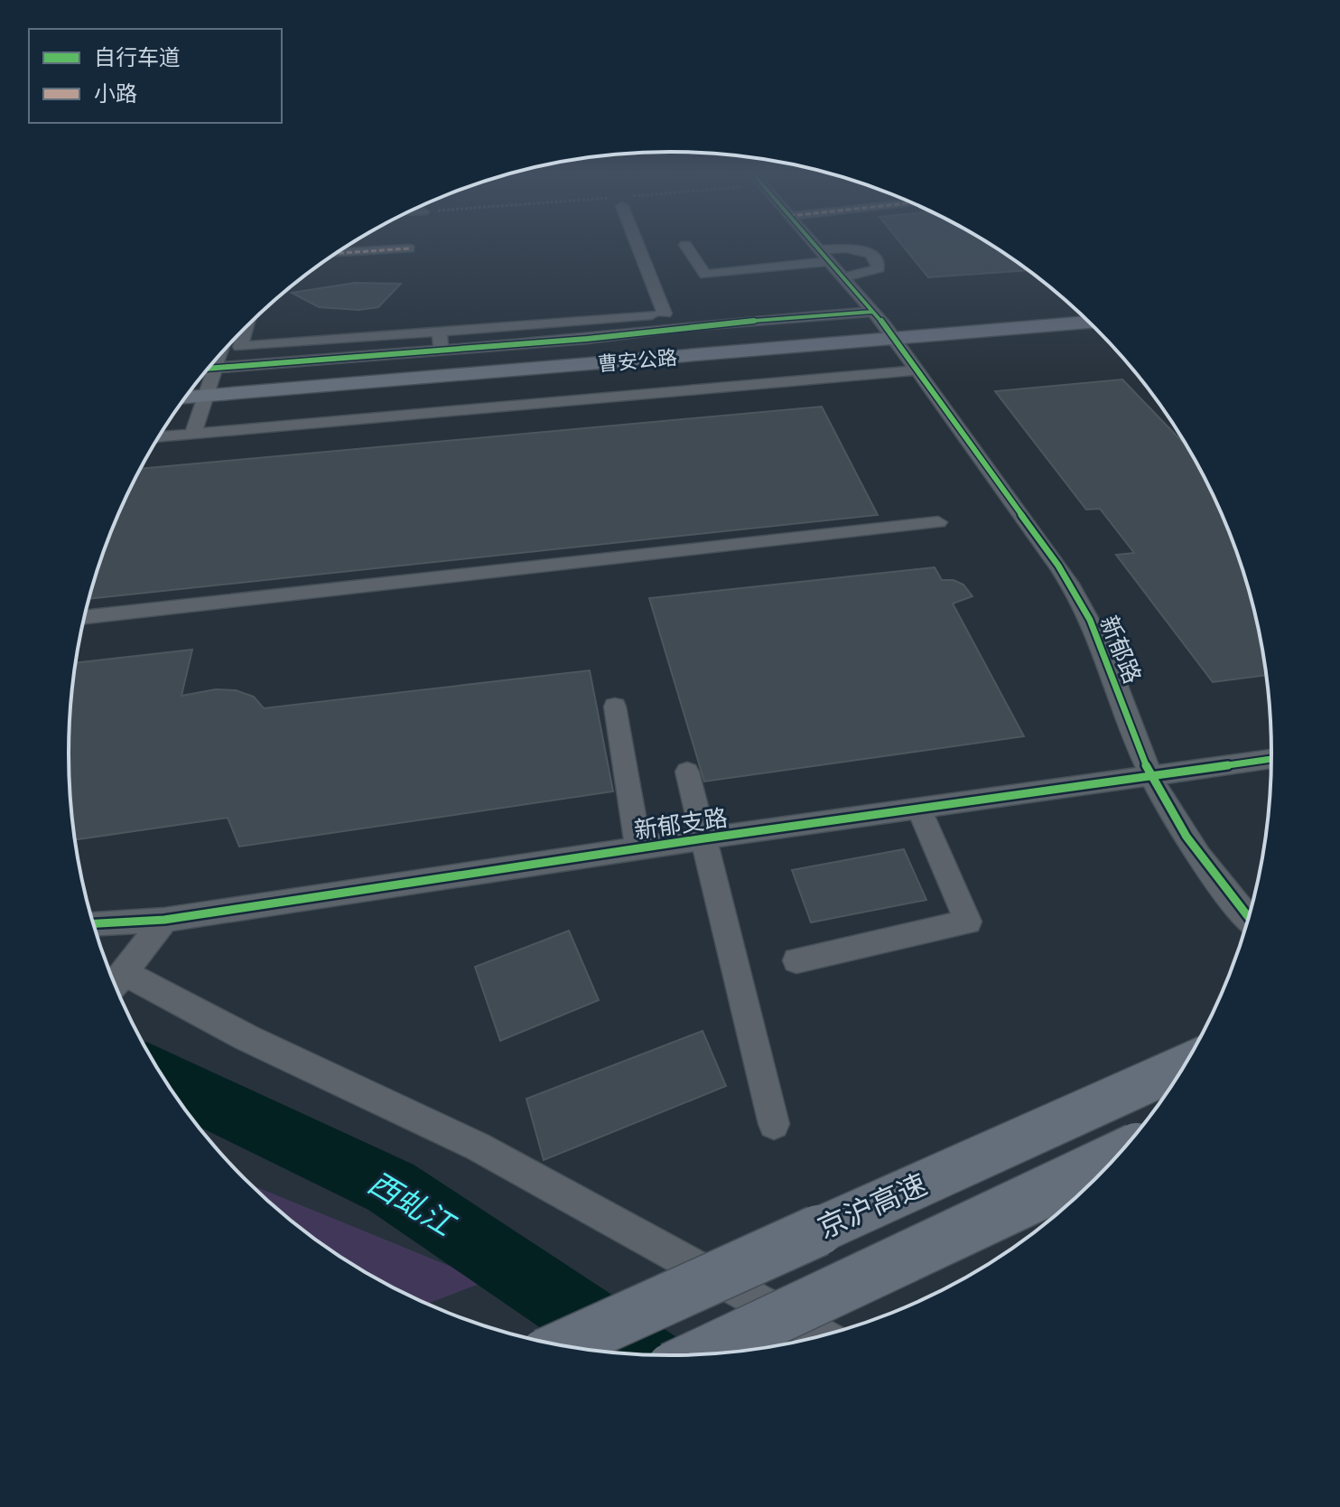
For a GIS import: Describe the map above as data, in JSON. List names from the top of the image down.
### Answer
{
  "streets": {
    "highway": ["曹安公路", "京沪高速"],
    "street": ["新郁路", "新郁支路"]
  },
  "crossings": [
    ["曹安公路", "新郁路"],
    ["新郁路", "新郁支路"]
  ],
  "water": ["西虬江"],
  "legend": ["自行车道", "小路"]
}
